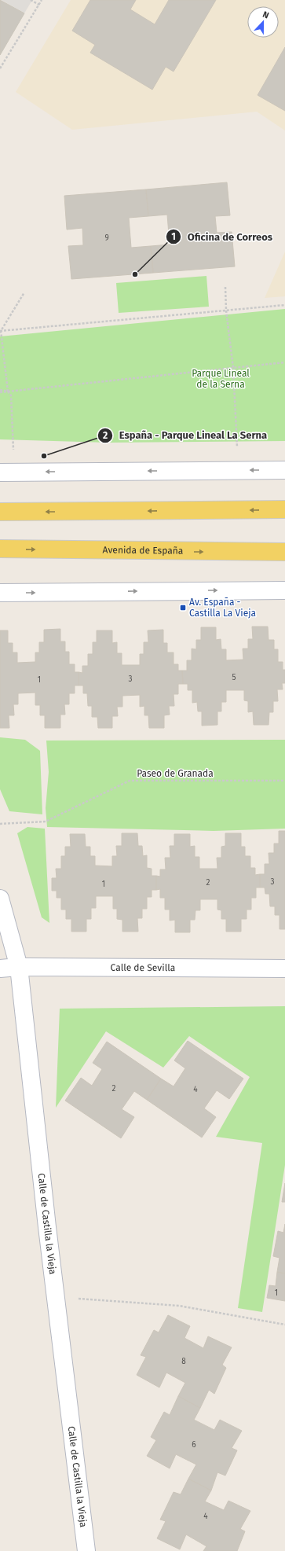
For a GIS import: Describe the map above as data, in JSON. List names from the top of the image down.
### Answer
{
  "streets": {
    "main road": ["Avenida de España"],
    "street": ["Calle de Sevilla", "Calle de Castilla la Vieja"],
    "path": ["Paseo de Granada"]
  },
  "crossings": [
    ["Calle de Sevilla", "Calle de Castilla la Vieja"]
  ],
  "parks": ["Parque Lineal de la Serna"],
  "places": {
    "other": ["Oficina de Correos", "España - Parque Lineal La Serna"],
    "transit": ["Av. España - Castilla La Vieja"]
  },
  "house_numbers": [
    "9",
    "5",
    "3",
    "1",
    "3",
    "2",
    "1",
    "2",
    "4",
    "1",
    "8",
    "6",
    "4"
  ],
  "north": "top"
}
